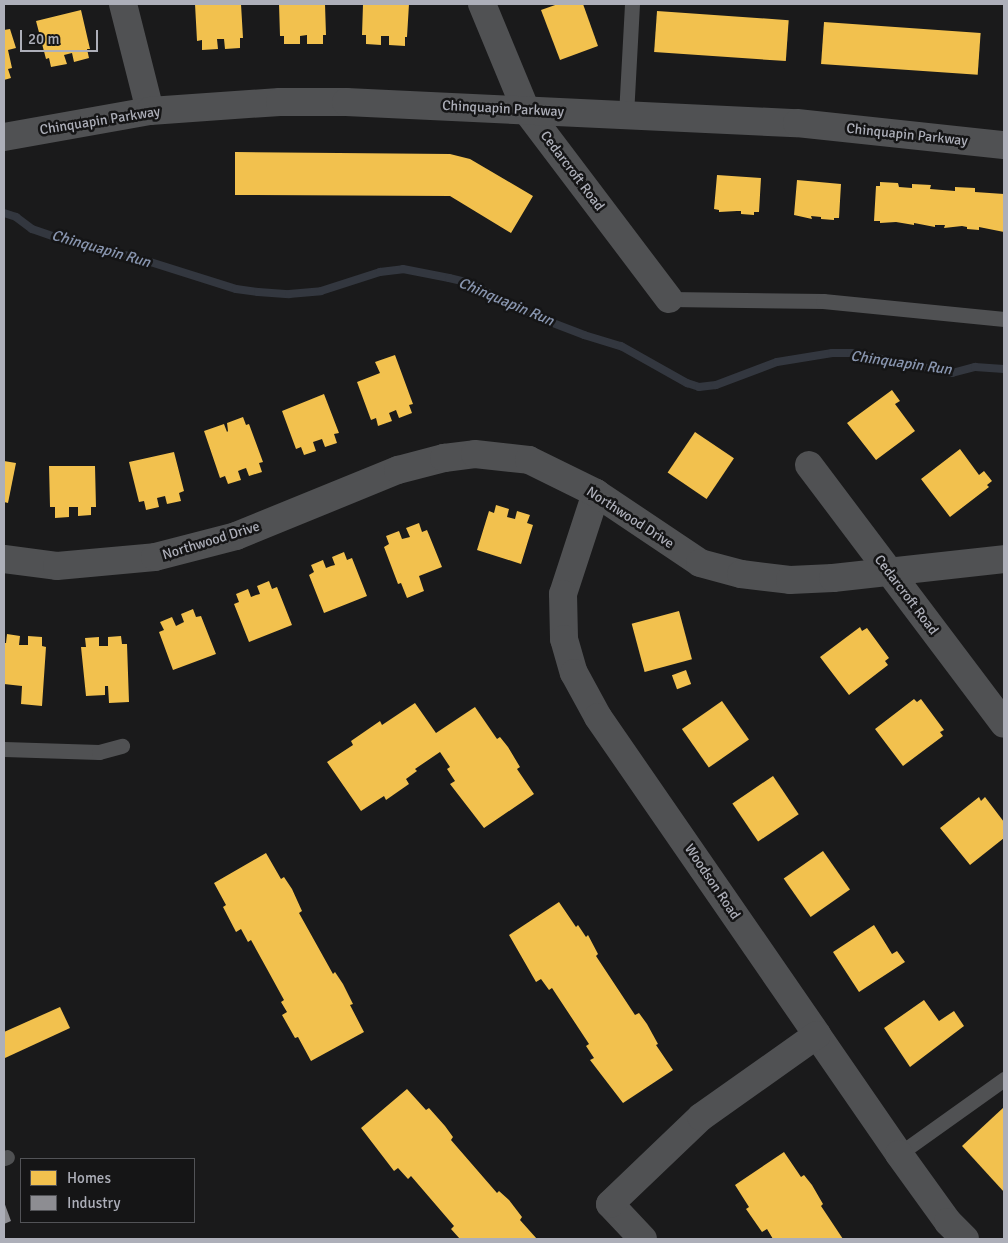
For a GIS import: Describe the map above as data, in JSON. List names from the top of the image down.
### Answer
{
  "streets": {
    "street": [
      "Chinquapin Parkway",
      "Cedarcroft Road",
      "Northwood Drive",
      "Woodson Road"
    ]
  },
  "crossings": [
    ["Chinquapin Parkway", "Cedarcroft Road"],
    ["Cedarcroft Road", "Northwood Drive"],
    ["Northwood Drive", "Woodson Road"]
  ],
  "water": ["Chinquapin Run"],
  "legend": ["Homes", "Industry"],
  "scale_bar": "20 m"
}
